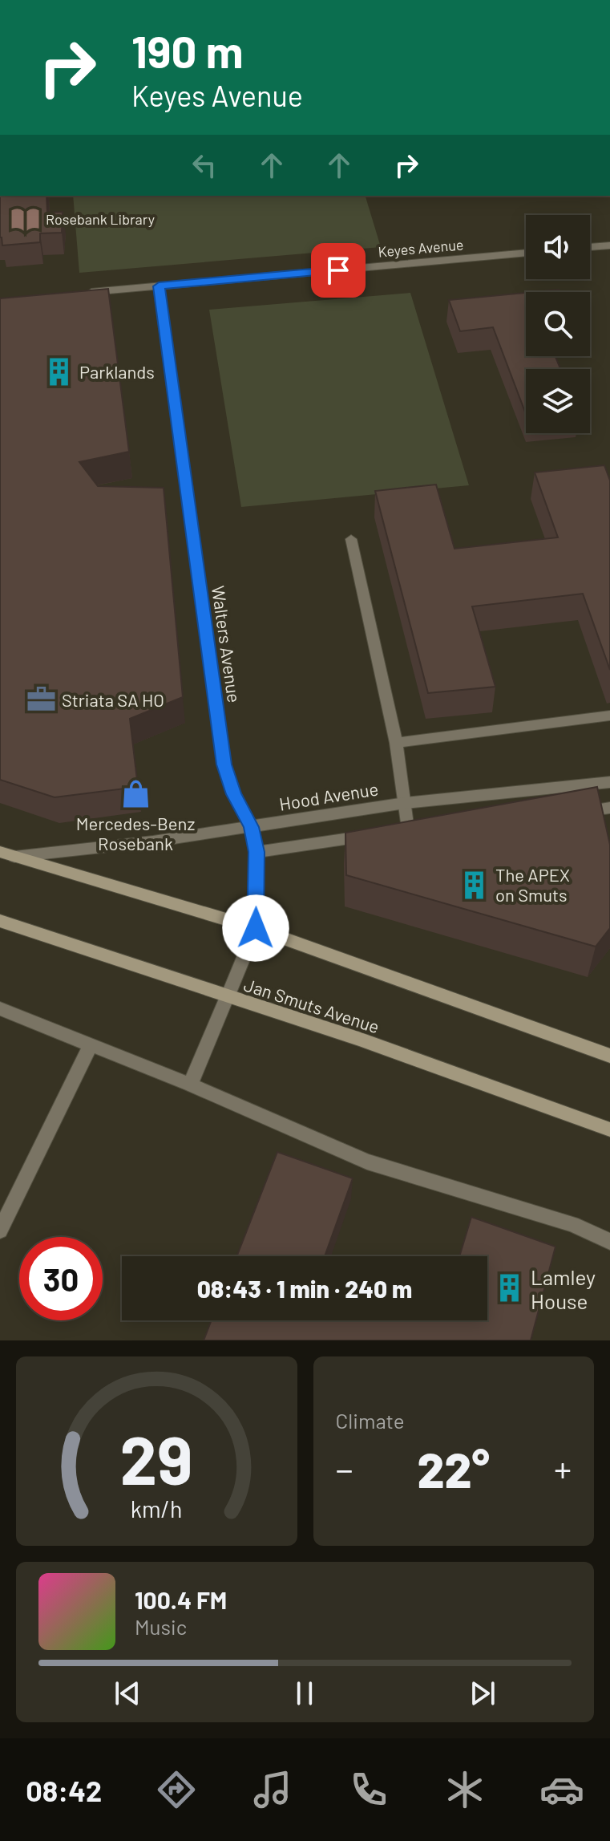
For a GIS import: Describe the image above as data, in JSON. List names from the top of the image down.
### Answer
{
  "streets": {
    "main road": ["Jan Smuts Avenue"],
    "street": ["Keyes Avenue", "Walters Avenue", "Hood Avenue"]
  },
  "crossings": [
    ["Keyes Avenue", "Walters Avenue"],
    ["Walters Avenue", "Hood Avenue"],
    ["Walters Avenue", "Jan Smuts Avenue"]
  ],
  "places": {
    "library": ["Rosebank Library"],
    "building": ["Parklands", "The APEX on Smuts", "Lamley House"],
    "office": ["Striata SA HO"],
    "shop": ["Mercedes-Benz Rosebank"]
  },
  "page": {
    "turn": ["190 m", "Keyes Avenue"],
    "limit": "30",
    "trip": "08:43 · 1 min · 240 m",
    "tile": "Climate",
    "heat": ["−", "22°", "+"],
    "song": ["100.4 FM", "Music"],
    "tabs": "08:42",
    "gauge": ["29", "km/h"]
  }
}
